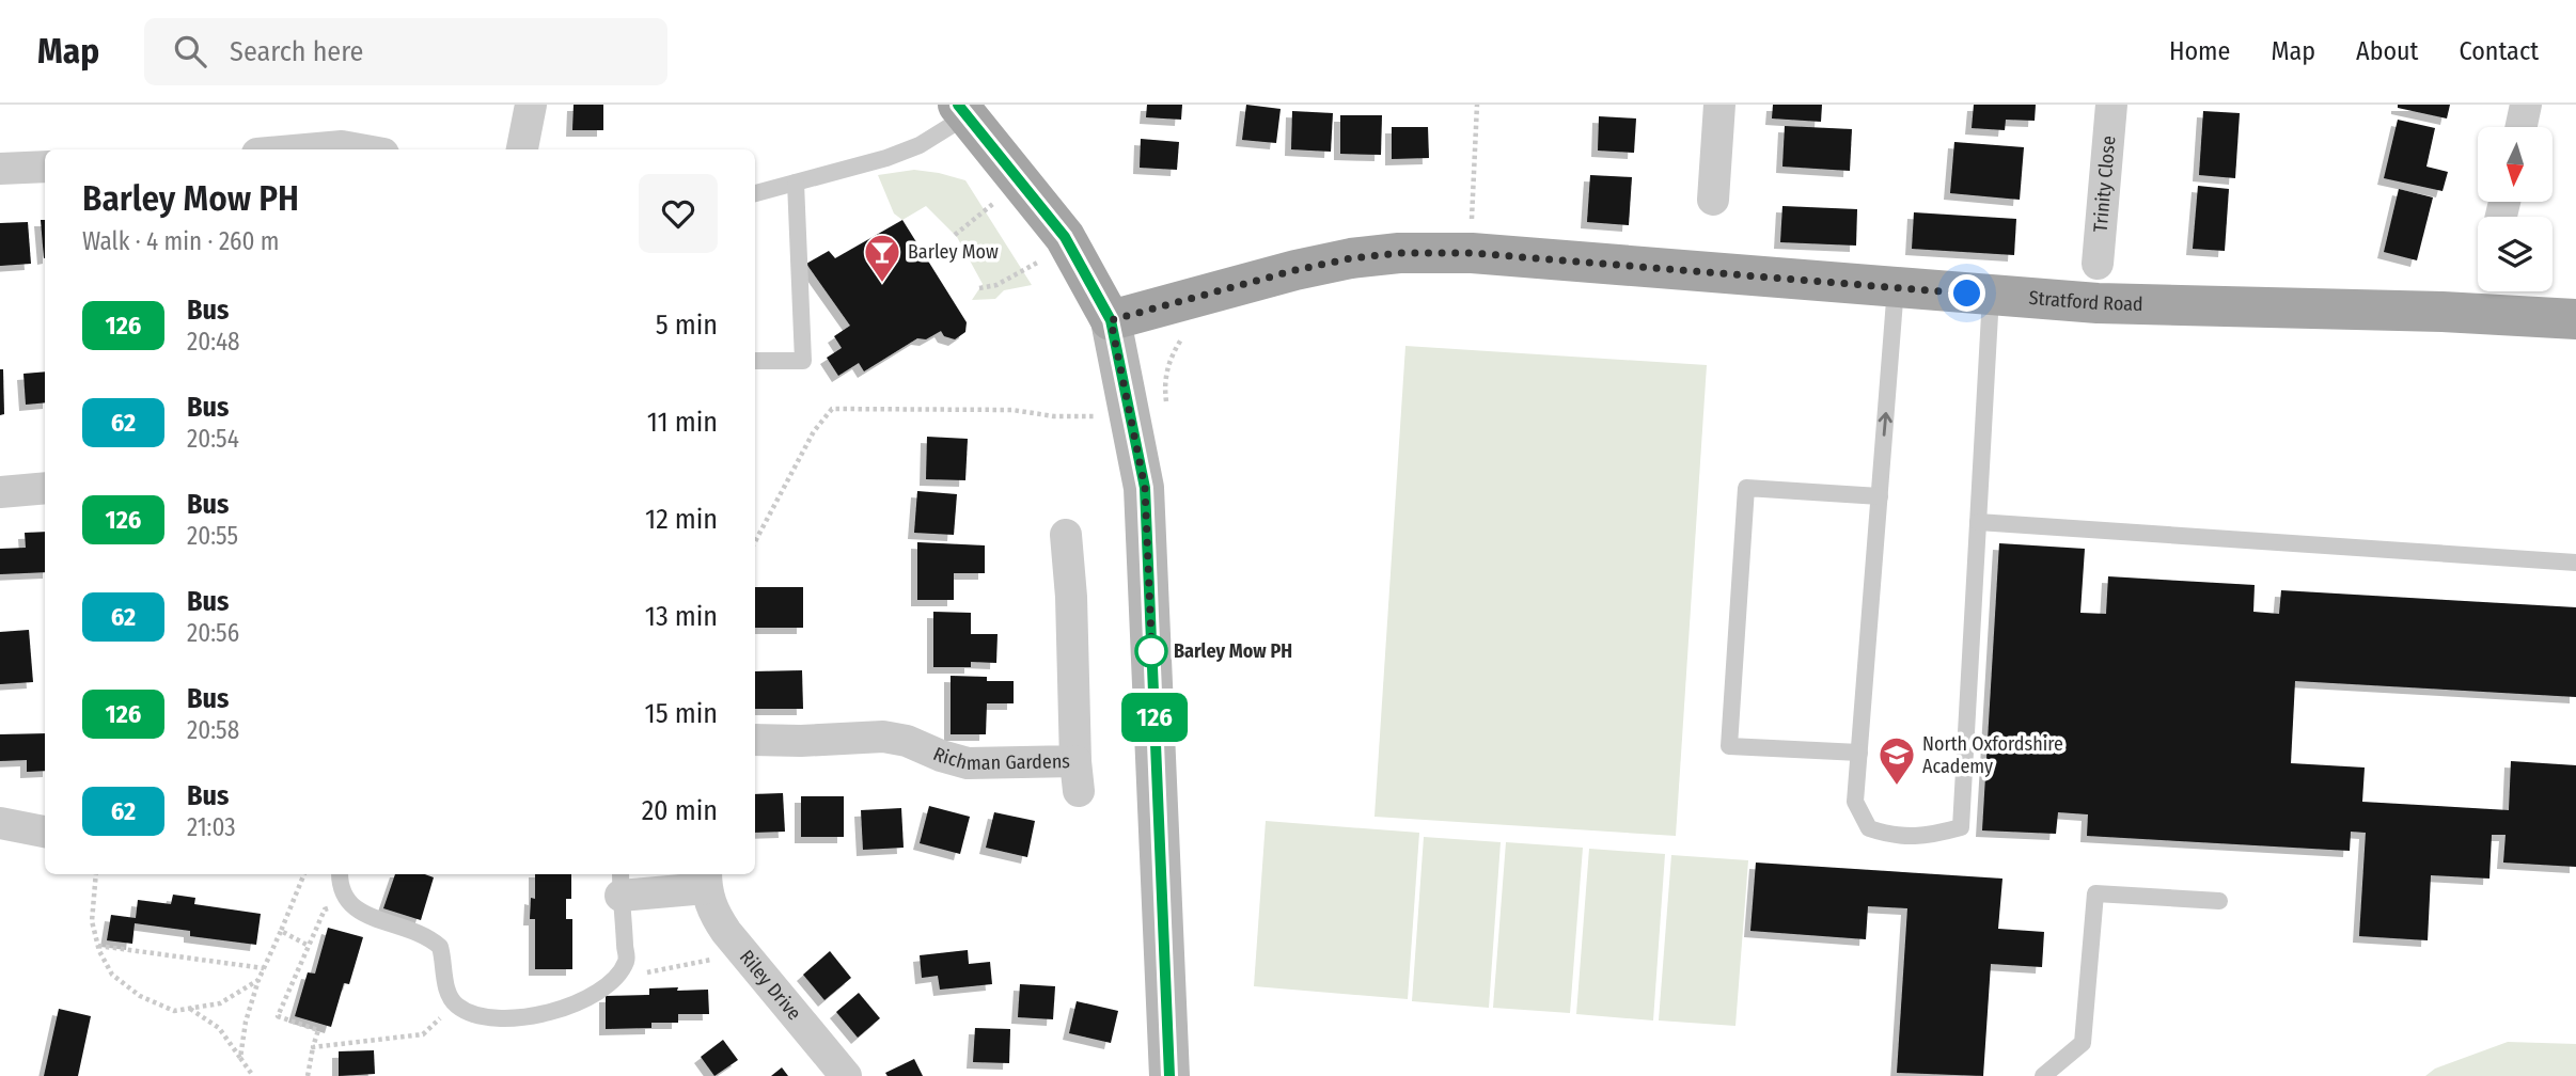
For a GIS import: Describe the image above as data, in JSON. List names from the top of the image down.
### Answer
{
  "streets": {
    "main road": ["Stratford Road"],
    "street": ["Trinity Close", "Richman Gardens", "Riley Drive"]
  },
  "places": {
    "bar": ["Barley Mow"],
    "other": ["Barley Mow PH"],
    "school or university": ["North Oxfordshire Academy"]
  },
  "lines": ["bus line 126"],
  "north": "bottom",
  "page": {
    "header": "Map",
    "search": "Search here",
    "nav": [
      "Home",
      "Map",
      "About",
      "Contact"
    ],
    "on_map": "126",
    "heading": ["Barley Mow PH", "Walk · 4 min · 260 m"],
    "list": [
      {
        "mark": "126",
        "name": "Bus",
        "note": "20:48",
        "value": "5 min"
      },
      {
        "mark": "62",
        "name": "Bus",
        "note": "20:54",
        "value": "11 min"
      },
      {
        "mark": "126",
        "name": "Bus",
        "note": "20:55",
        "value": "12 min"
      },
      {
        "mark": "62",
        "name": "Bus",
        "note": "20:56",
        "value": "13 min"
      },
      {
        "mark": "126",
        "name": "Bus",
        "note": "20:58",
        "value": "15 min"
      },
      {
        "mark": "62",
        "name": "Bus",
        "note": "21:03",
        "value": "20 min"
      }
    ]
  }
}
